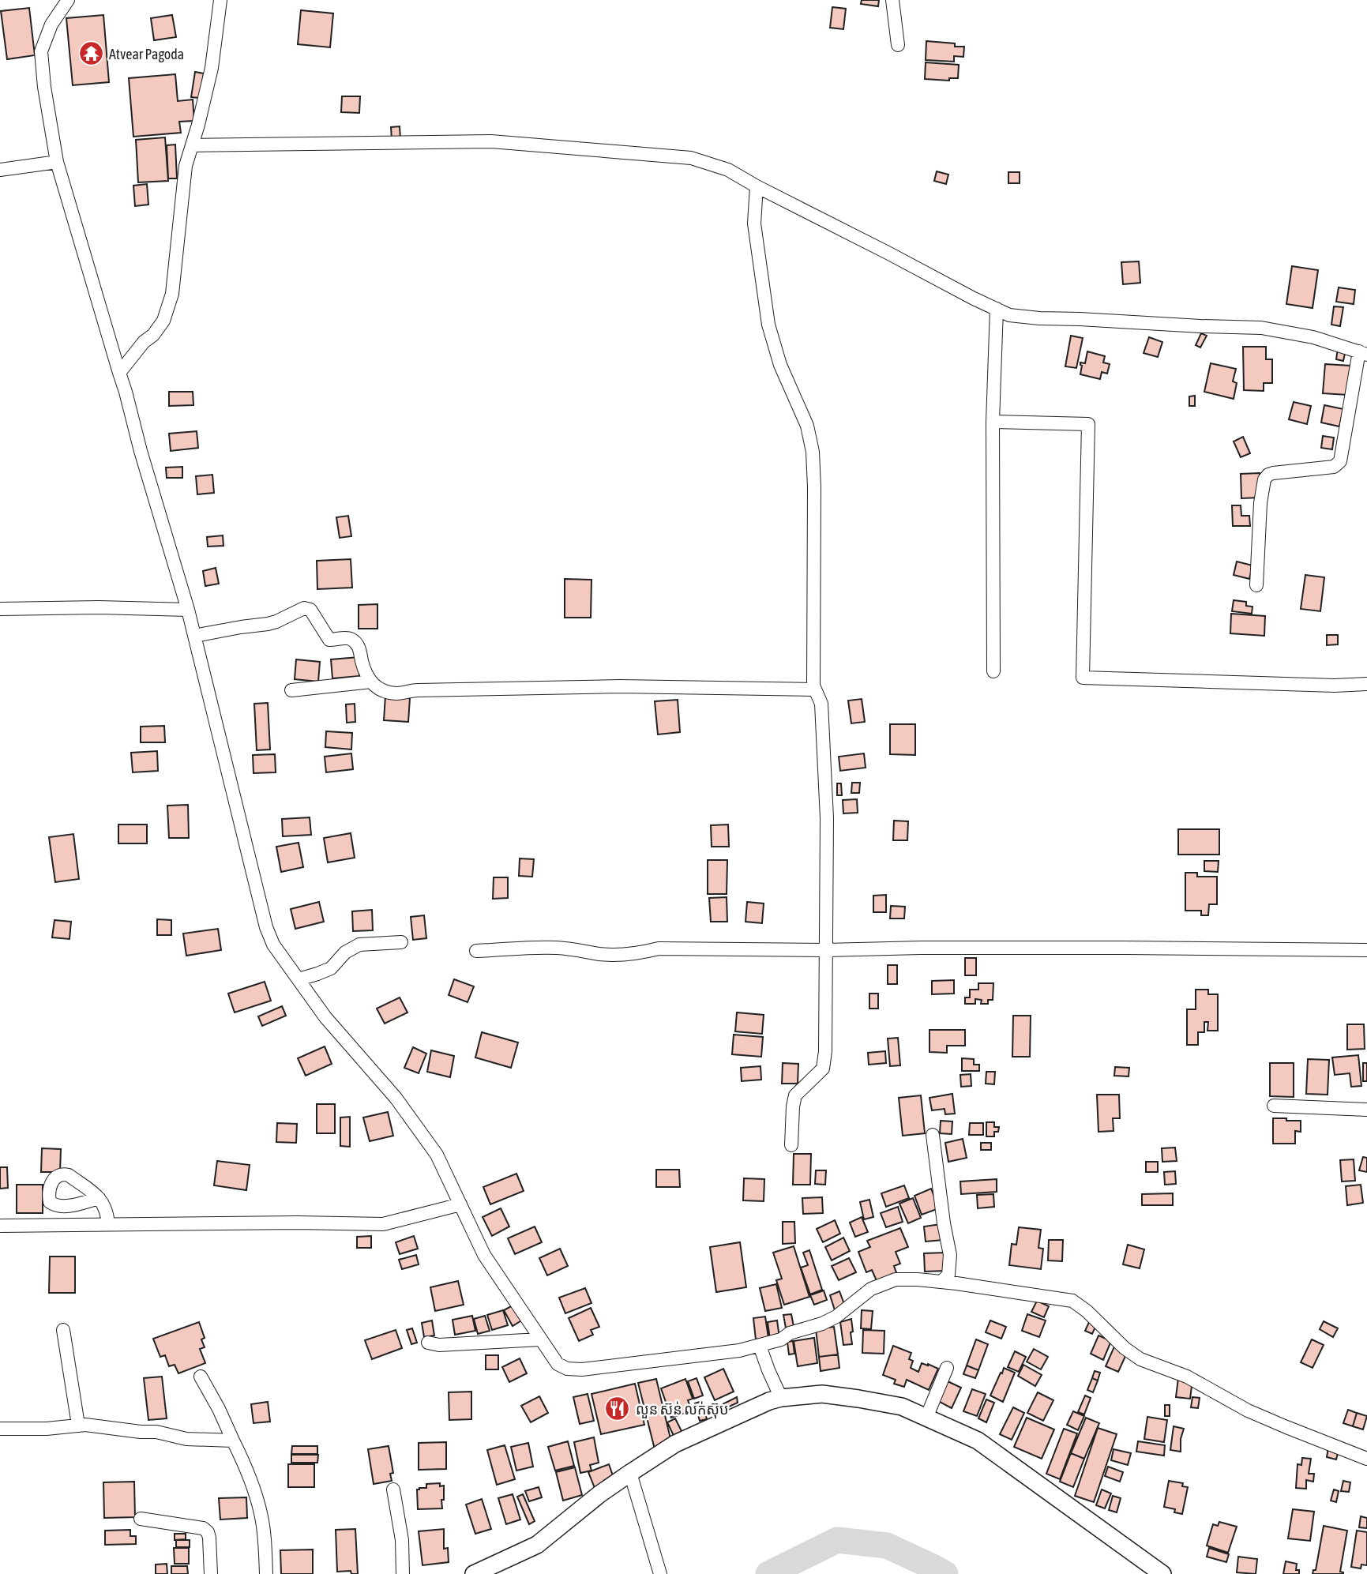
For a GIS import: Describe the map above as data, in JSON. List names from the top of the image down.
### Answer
{
  "places": {
    "temple": ["Atvear Pagoda"],
    "restaurant": ["លួន ស៊ន់ លក់ស៊ុប"]
  }
}
